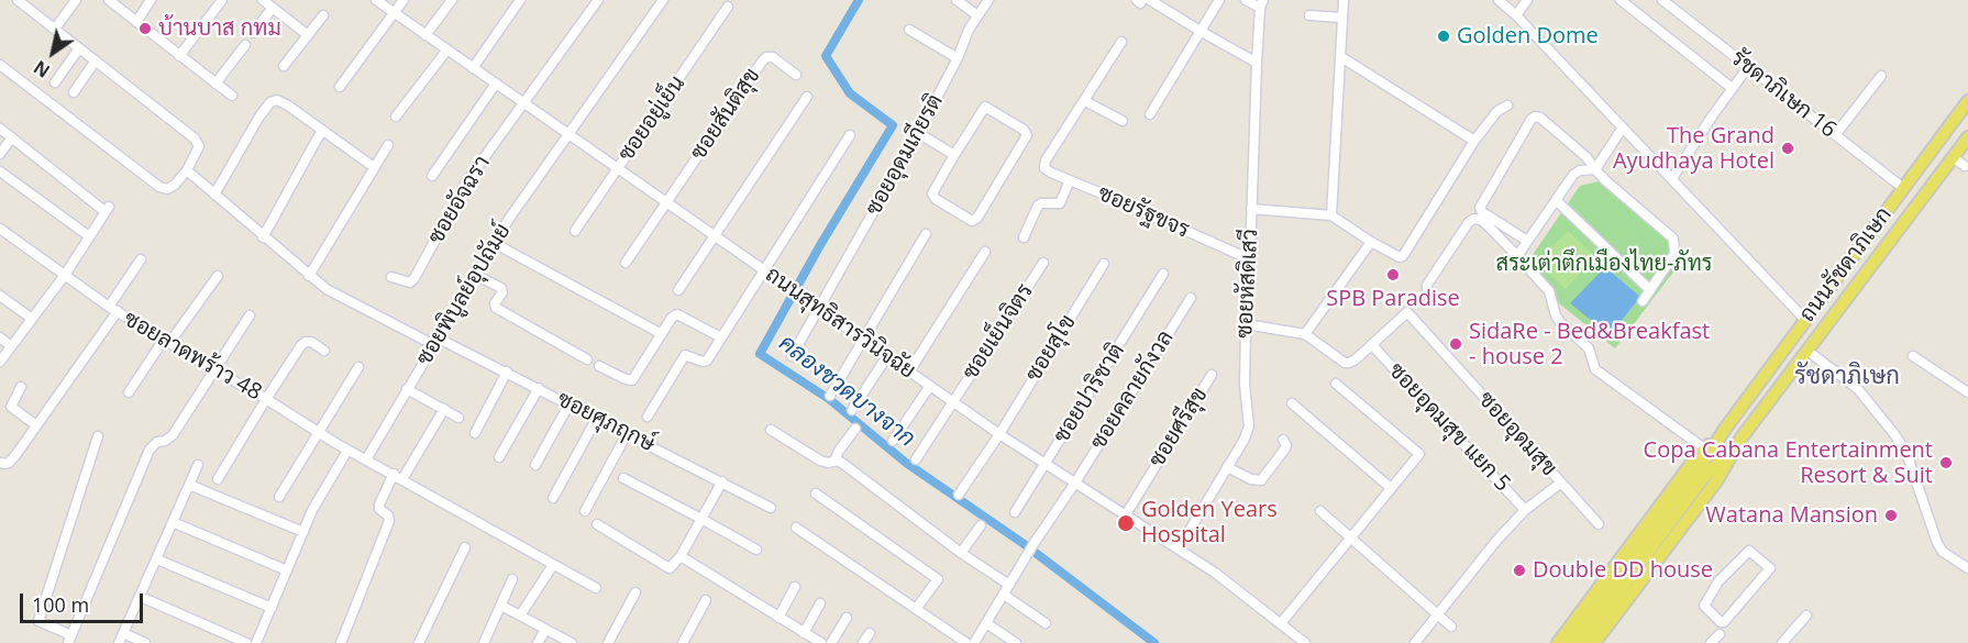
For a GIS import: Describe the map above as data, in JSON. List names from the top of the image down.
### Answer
{
  "streets": {
    "main road": ["ถนนรัชดาภิเษก"],
    "street": [
      "รัชดาภิเษก 16",
      "ซอยสันติสุข",
      "ซอยอยู่เย็น",
      "ซอยอุดมเกียรติ",
      "ซอยอัจฉรา",
      "ซอยรัฐขจร",
      "ซอยหัสดิเสวี",
      "ซอยพิบูลย์อุปถัมย์",
      "ถนนสุทธิสารวินิจฉัย",
      "ซอยเย็นจิตร",
      "ซอยสุโข",
      "ซอยลาดพร้าว 48",
      "ซอยคลายกังวล",
      "ซอยปาริชาติ",
      "ซอยศุภฤกษ์",
      "ซอยศรีสุข",
      "ซอยอุดมสุข แยก 5",
      "ซอยอุดมสุข"
    ]
  },
  "crossings": [
    ["รัชดาภิเษก 16", "ถนนรัชดาภิเษก"],
    ["ซอยสันติสุข", "ถนนสุทธิสารวินิจฉัย"],
    ["ซอยอยู่เย็น", "ถนนสุทธิสารวินิจฉัย"],
    ["ซอยอุดมเกียรติ", "ถนนสุทธิสารวินิจฉัย"],
    ["ซอยอัจฉรา", "ถนนสุทธิสารวินิจฉัย"],
    ["ซอยรัฐขจร", "ซอยหัสดิเสวี"],
    ["ซอยหัสดิเสวี", "ถนนสุทธิสารวินิจฉัย"],
    ["ซอยพิบูลย์อุปถัมย์", "ถนนสุทธิสารวินิจฉัย"],
    ["ซอยพิบูลย์อุปถัมย์", "ซอยลาดพร้าว 48"],
    ["ซอยพิบูลย์อุปถัมย์", "ซอยศุภฤกษ์"],
    ["ถนนสุทธิสารวินิจฉัย", "ซอยเย็นจิตร"],
    ["ถนนสุทธิสารวินิจฉัย", "ซอยสุโข"],
    ["ถนนสุทธิสารวินิจฉัย", "ซอยคลายกังวล"],
    ["ถนนสุทธิสารวินิจฉัย", "ซอยปาริชาติ"],
    ["ถนนสุทธิสารวินิจฉัย", "ซอยศรีสุข"],
    ["ซอยอุดมสุข แยก 5", "ซอยอุดมสุข"]
  ],
  "districts": ["รัชดาภิเษก"],
  "water": ["คลองชวดบางจาก"],
  "parks": ["สระเต่าตึกเมืองไทย-ภัทร"],
  "places": [
    "บ้านบาส กทม",
    "Golden Dome",
    "The Grand Ayudhaya Hotel",
    "SPB Paradise",
    "SidaRe - Bed&Breakfast - house 2",
    "Copa Cabana Entertainment Resort & Suit",
    "Watana Mansion",
    "Golden Years Hospital",
    "Double DD house"
  ],
  "scale_bar": "100 m",
  "north": "bottom left"
}
